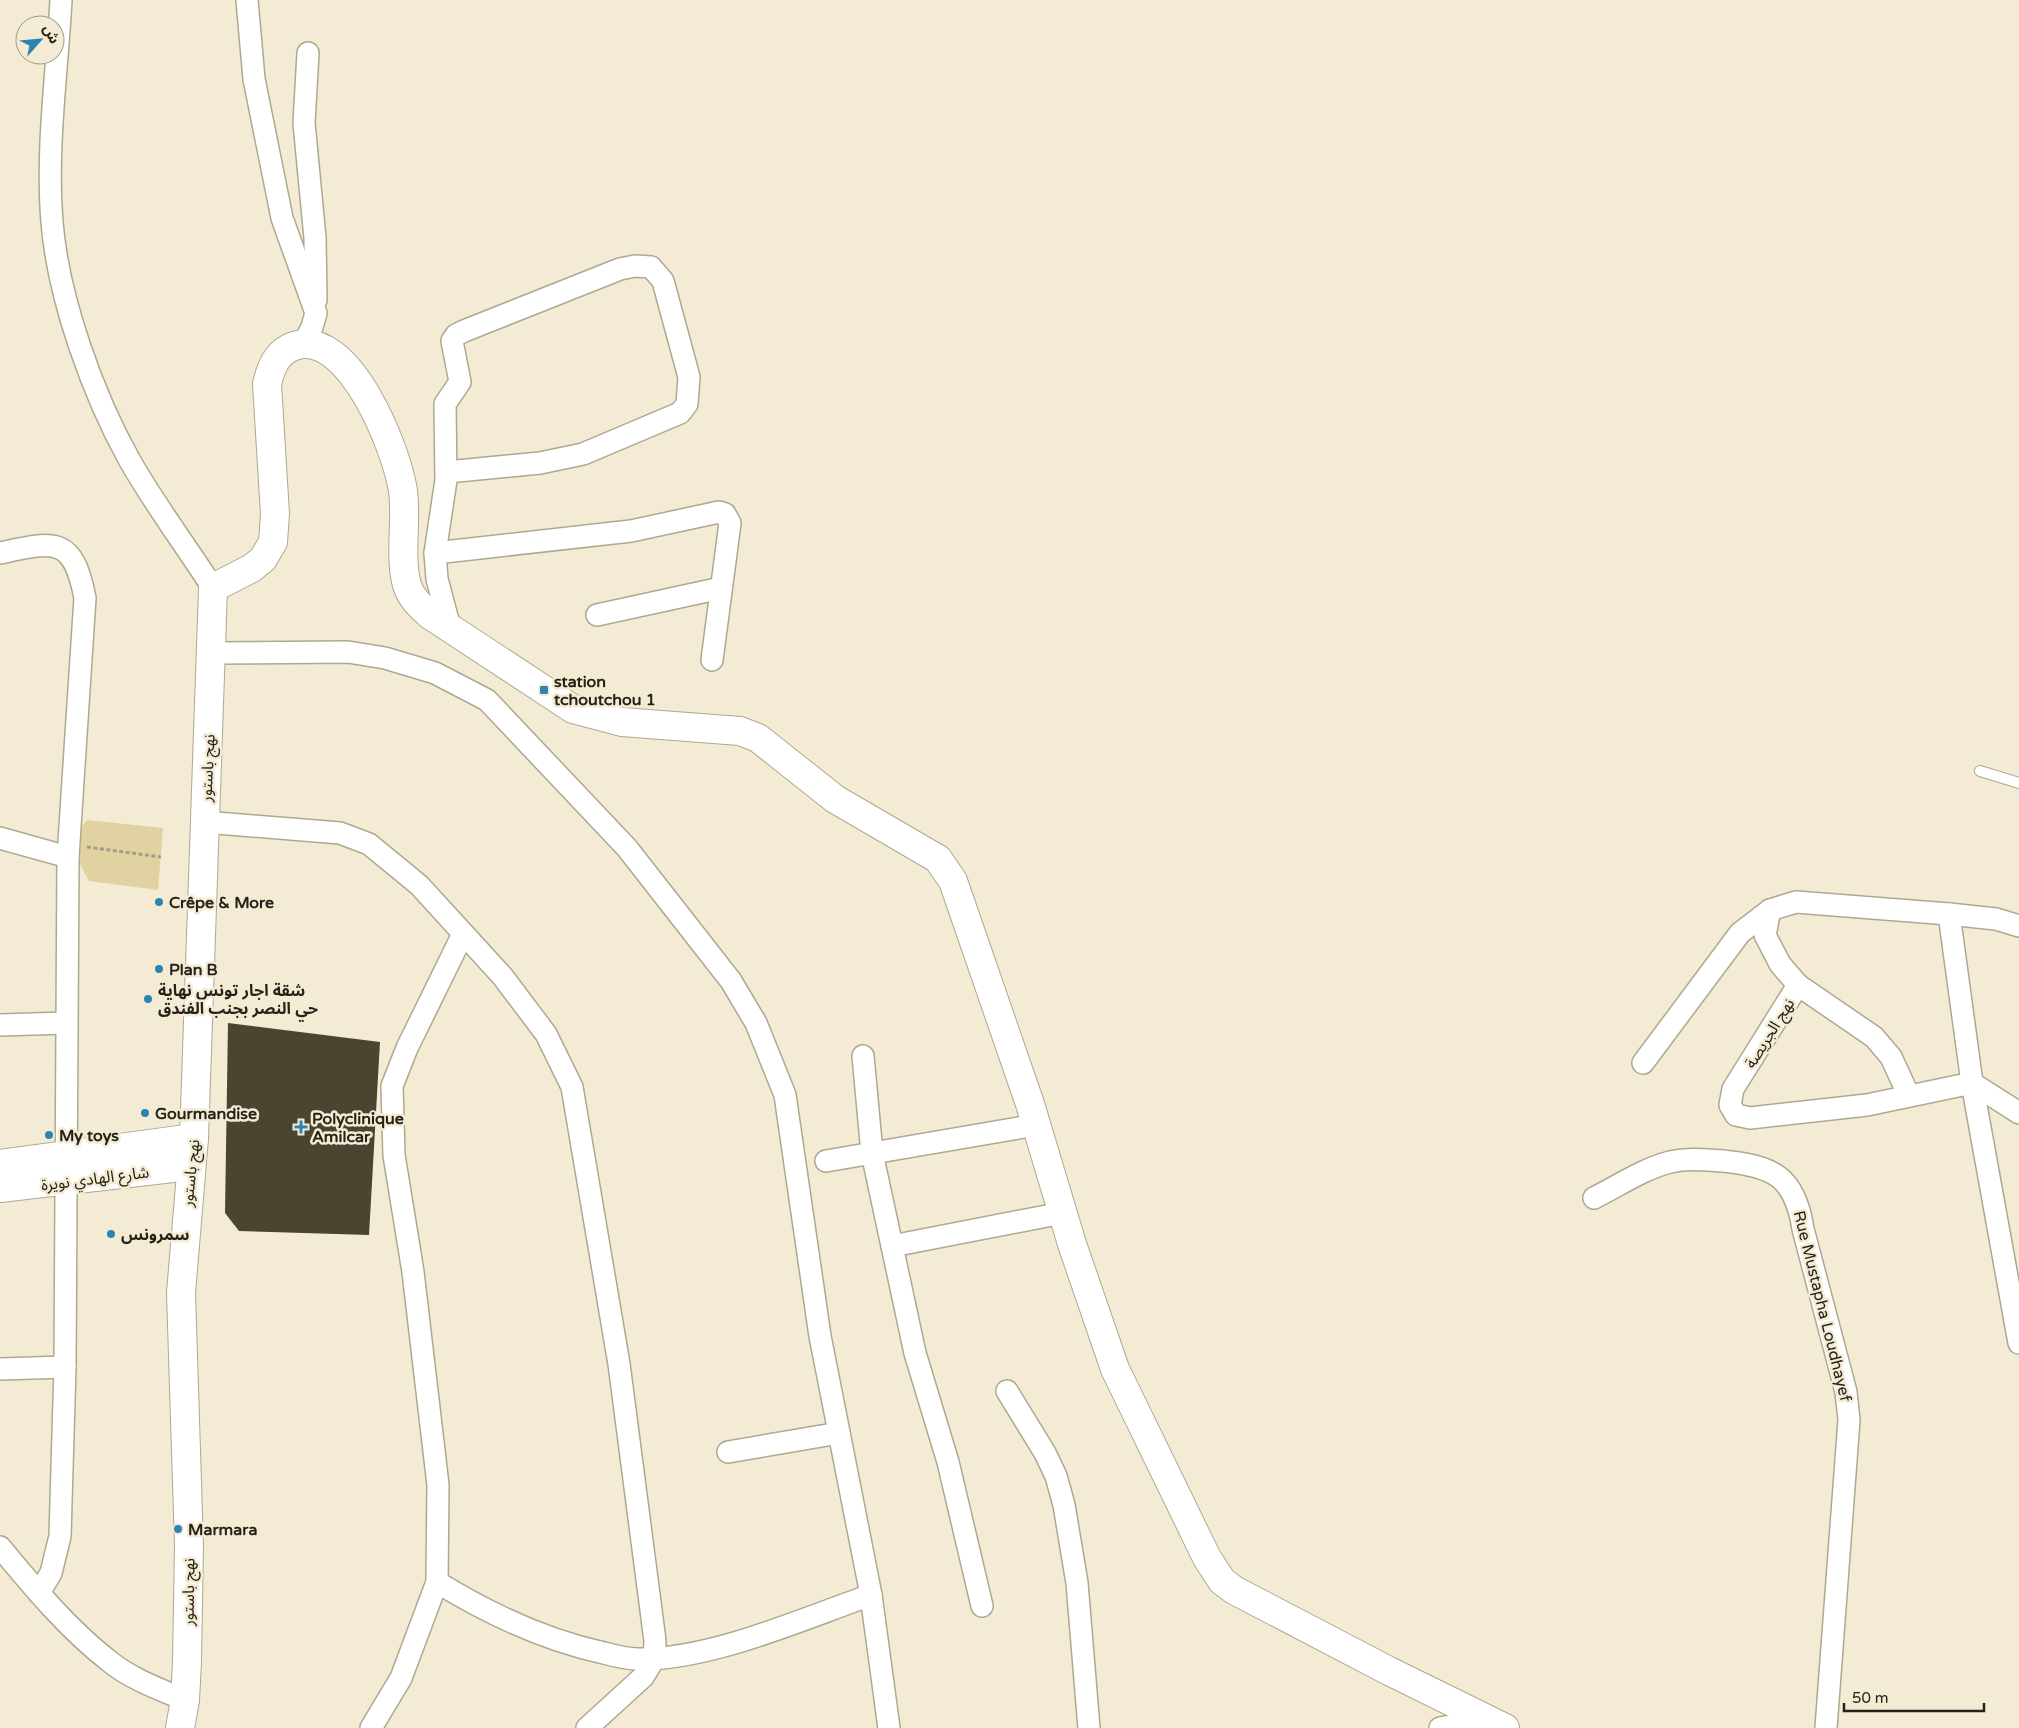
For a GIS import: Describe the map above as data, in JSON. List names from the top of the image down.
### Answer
{
  "streets": {
    "street": [
      "نهج باستور",
      "نهج الجريصة",
      "شارع الهادي نويرة",
      "Rue Mustapha Loudhayef"
    ]
  },
  "crossings": [
    ["نهج باستور", "شارع الهادي نويرة"]
  ],
  "places": {
    "transit": ["station tchoutchou 1"],
    "other": [
      "Crêpe & More",
      "Plan B",
      "شقة اجار تونس نهاية حي النصر بجنب الفندق",
      "Gourmandise",
      "My toys",
      "سمرونس",
      "Marmara"
    ],
    "health": ["Polyclinique Amilcar"]
  },
  "scale_bar": "50 m",
  "north": "top right"
}
